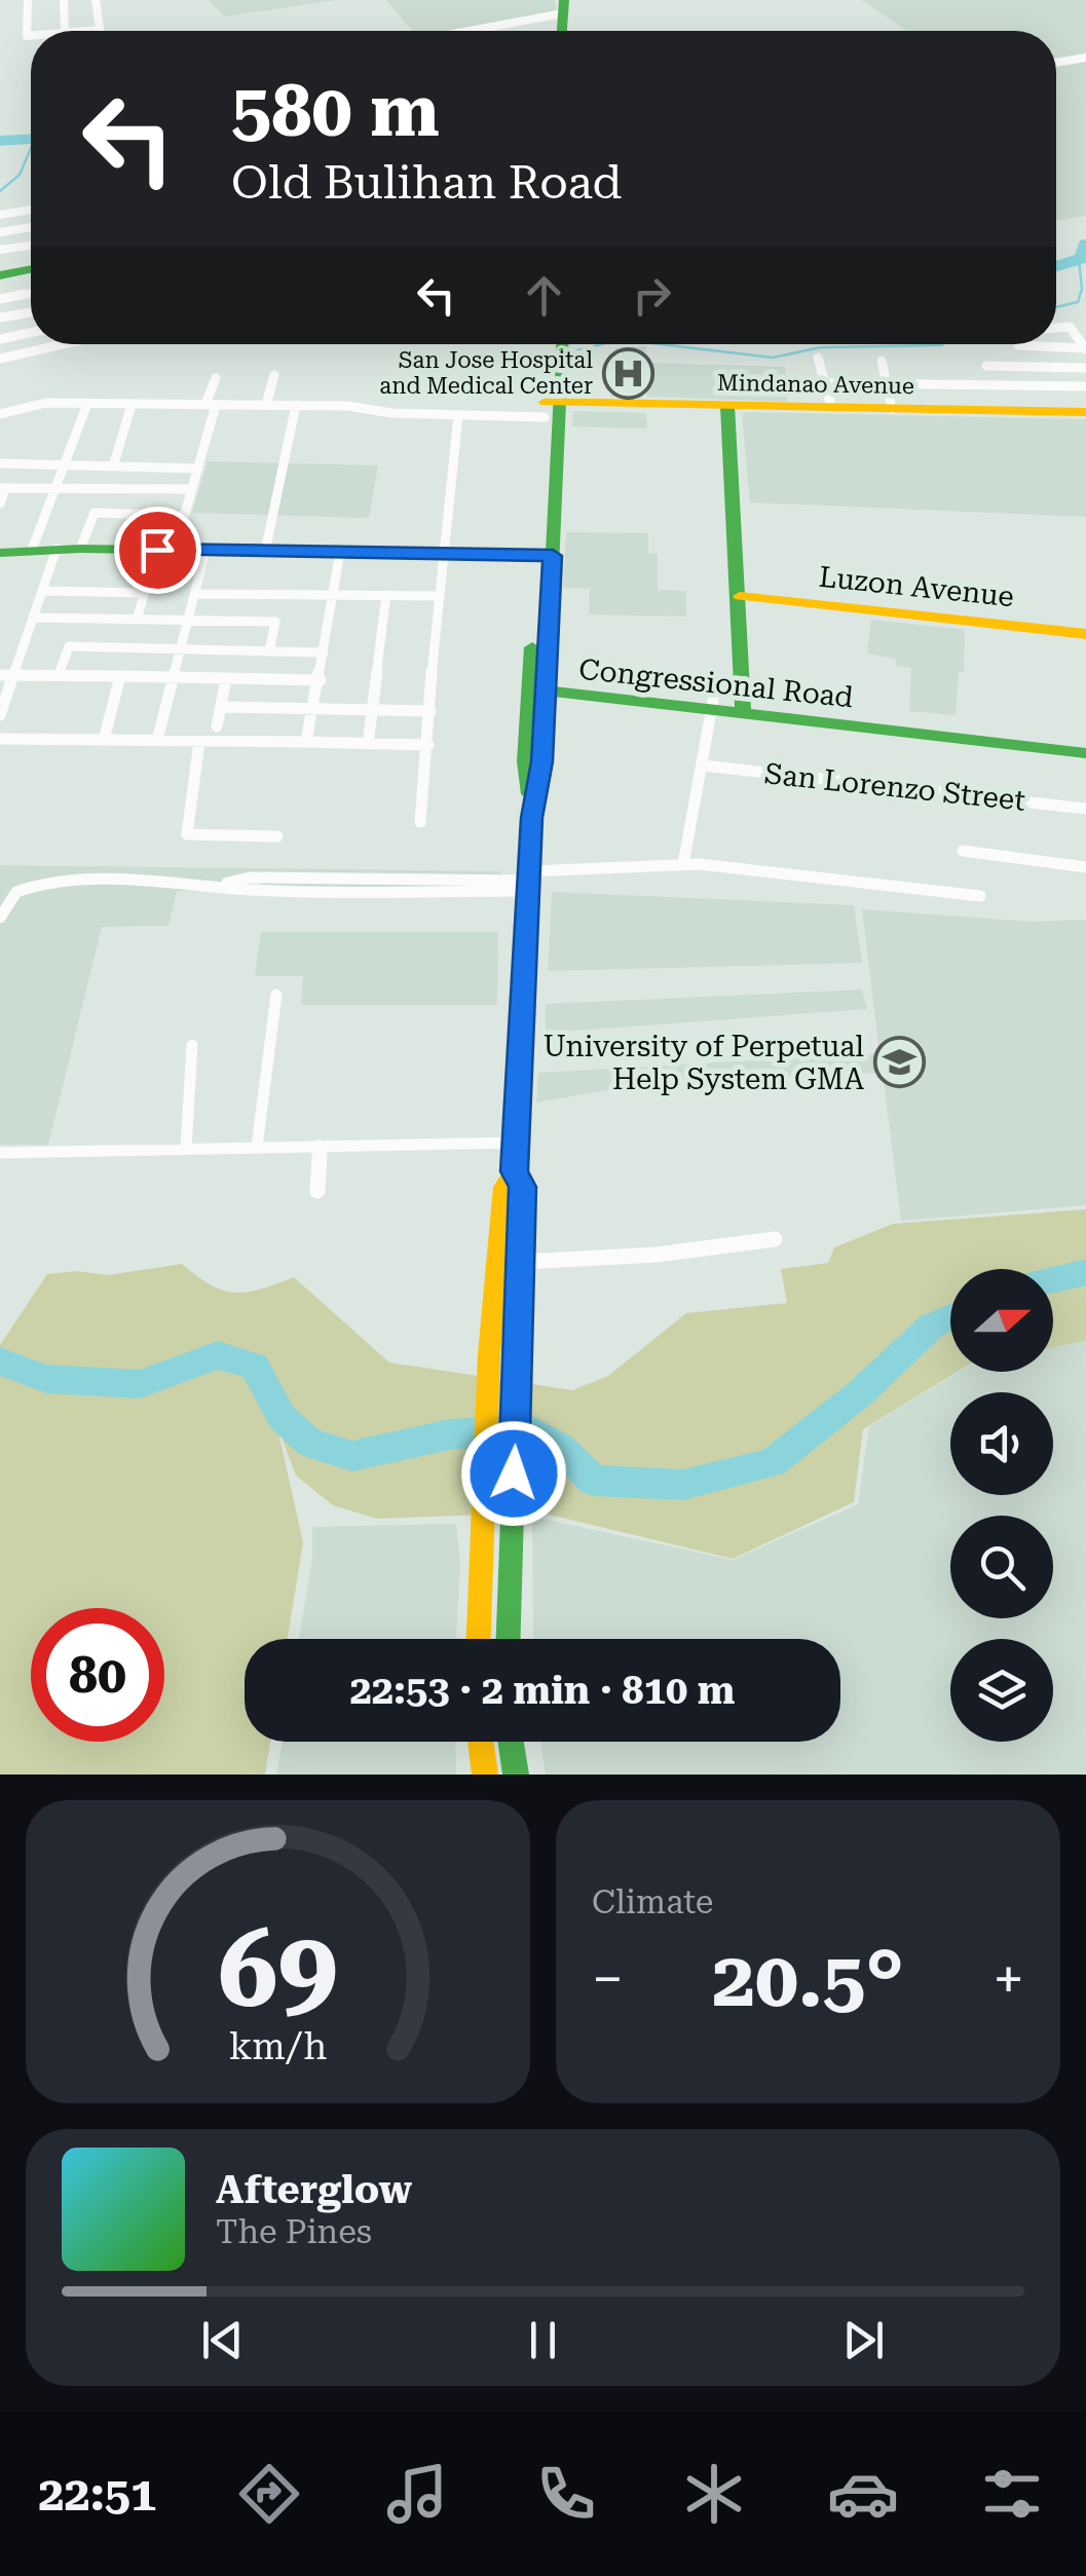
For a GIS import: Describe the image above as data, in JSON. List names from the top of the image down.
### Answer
{
  "streets": {
    "main road": ["Mindanao Avenue", "Luzon Avenue", "Congressional Road"],
    "street": ["San Lorenzo Street"]
  },
  "places": {
    "hospital": ["San Jose Hospital and Medical Center"],
    "school or university": ["University of Perpetual Help System GMA"]
  },
  "north": "right",
  "page": {
    "turn": ["580 m", "Old Bulihan Road"],
    "limit": "80",
    "trip": "22:53 · 2 min · 810 m",
    "tile": "Climate",
    "heat": ["−", "20.5°", "+"],
    "song": ["Afterglow", "The Pines"],
    "tabs": "22:51",
    "gauge": ["69", "km/h"]
  }
}
